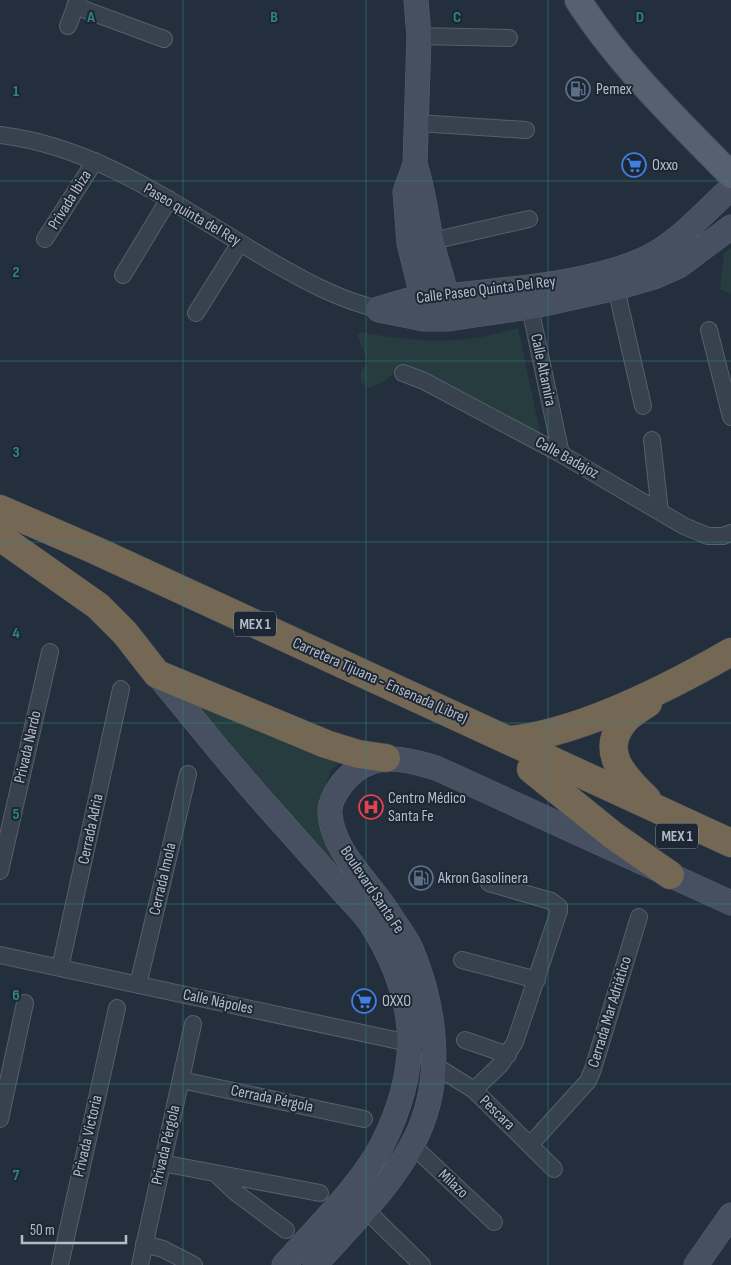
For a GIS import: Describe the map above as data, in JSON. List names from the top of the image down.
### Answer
{
  "streets": {
    "highway": ["MEX 1", "Carretera Tijuana - Ensenada (Libre)"],
    "main road": ["Calle Paseo Quinta Del Rey", "Boulevard Santa Fe"],
    "street": [
      "Privada Ibiza",
      "Paseo quinta del Rey",
      "Calle Altamira",
      "Calle Badajoz",
      "Privada Nardo",
      "Cerrada Adria",
      "Cerrada Imola",
      "Calle Nápoles",
      "Cerrada Mar Adriático",
      "Cerrada Pérgola",
      "Pescara",
      "Privada Victoria",
      "Privada Pérgola",
      "Milazo"
    ]
  },
  "crossings": [
    ["Privada Ibiza", "Paseo quinta del Rey"],
    ["Paseo quinta del Rey", "Calle Paseo Quinta Del Rey"],
    ["Calle Paseo Quinta Del Rey", "Calle Altamira"],
    ["Calle Altamira", "Calle Badajoz"],
    ["Cerrada Adria", "Calle Nápoles"],
    ["Cerrada Imola", "Calle Nápoles"],
    ["Boulevard Santa Fe", "Calle Nápoles"],
    ["Boulevard Santa Fe", "Pescara"],
    ["Boulevard Santa Fe", "Milazo"],
    ["Calle Nápoles", "Pescara"],
    ["Cerrada Mar Adriático", "Pescara"],
    ["Cerrada Pérgola", "Privada Pérgola"]
  ],
  "places": {
    "fuel station": ["Pemex", "Akron Gasolinera"],
    "supermarket": ["Oxxo", "OXXO"],
    "hospital": ["Centro Médico Santa Fe"]
  },
  "scale_bar": "50 m",
  "grid": {
    "columns": [
      "A",
      "B",
      "C",
      "D"
    ],
    "rows": [
      "1",
      "2",
      "3",
      "4",
      "5",
      "6",
      "7"
    ]
  }
}
